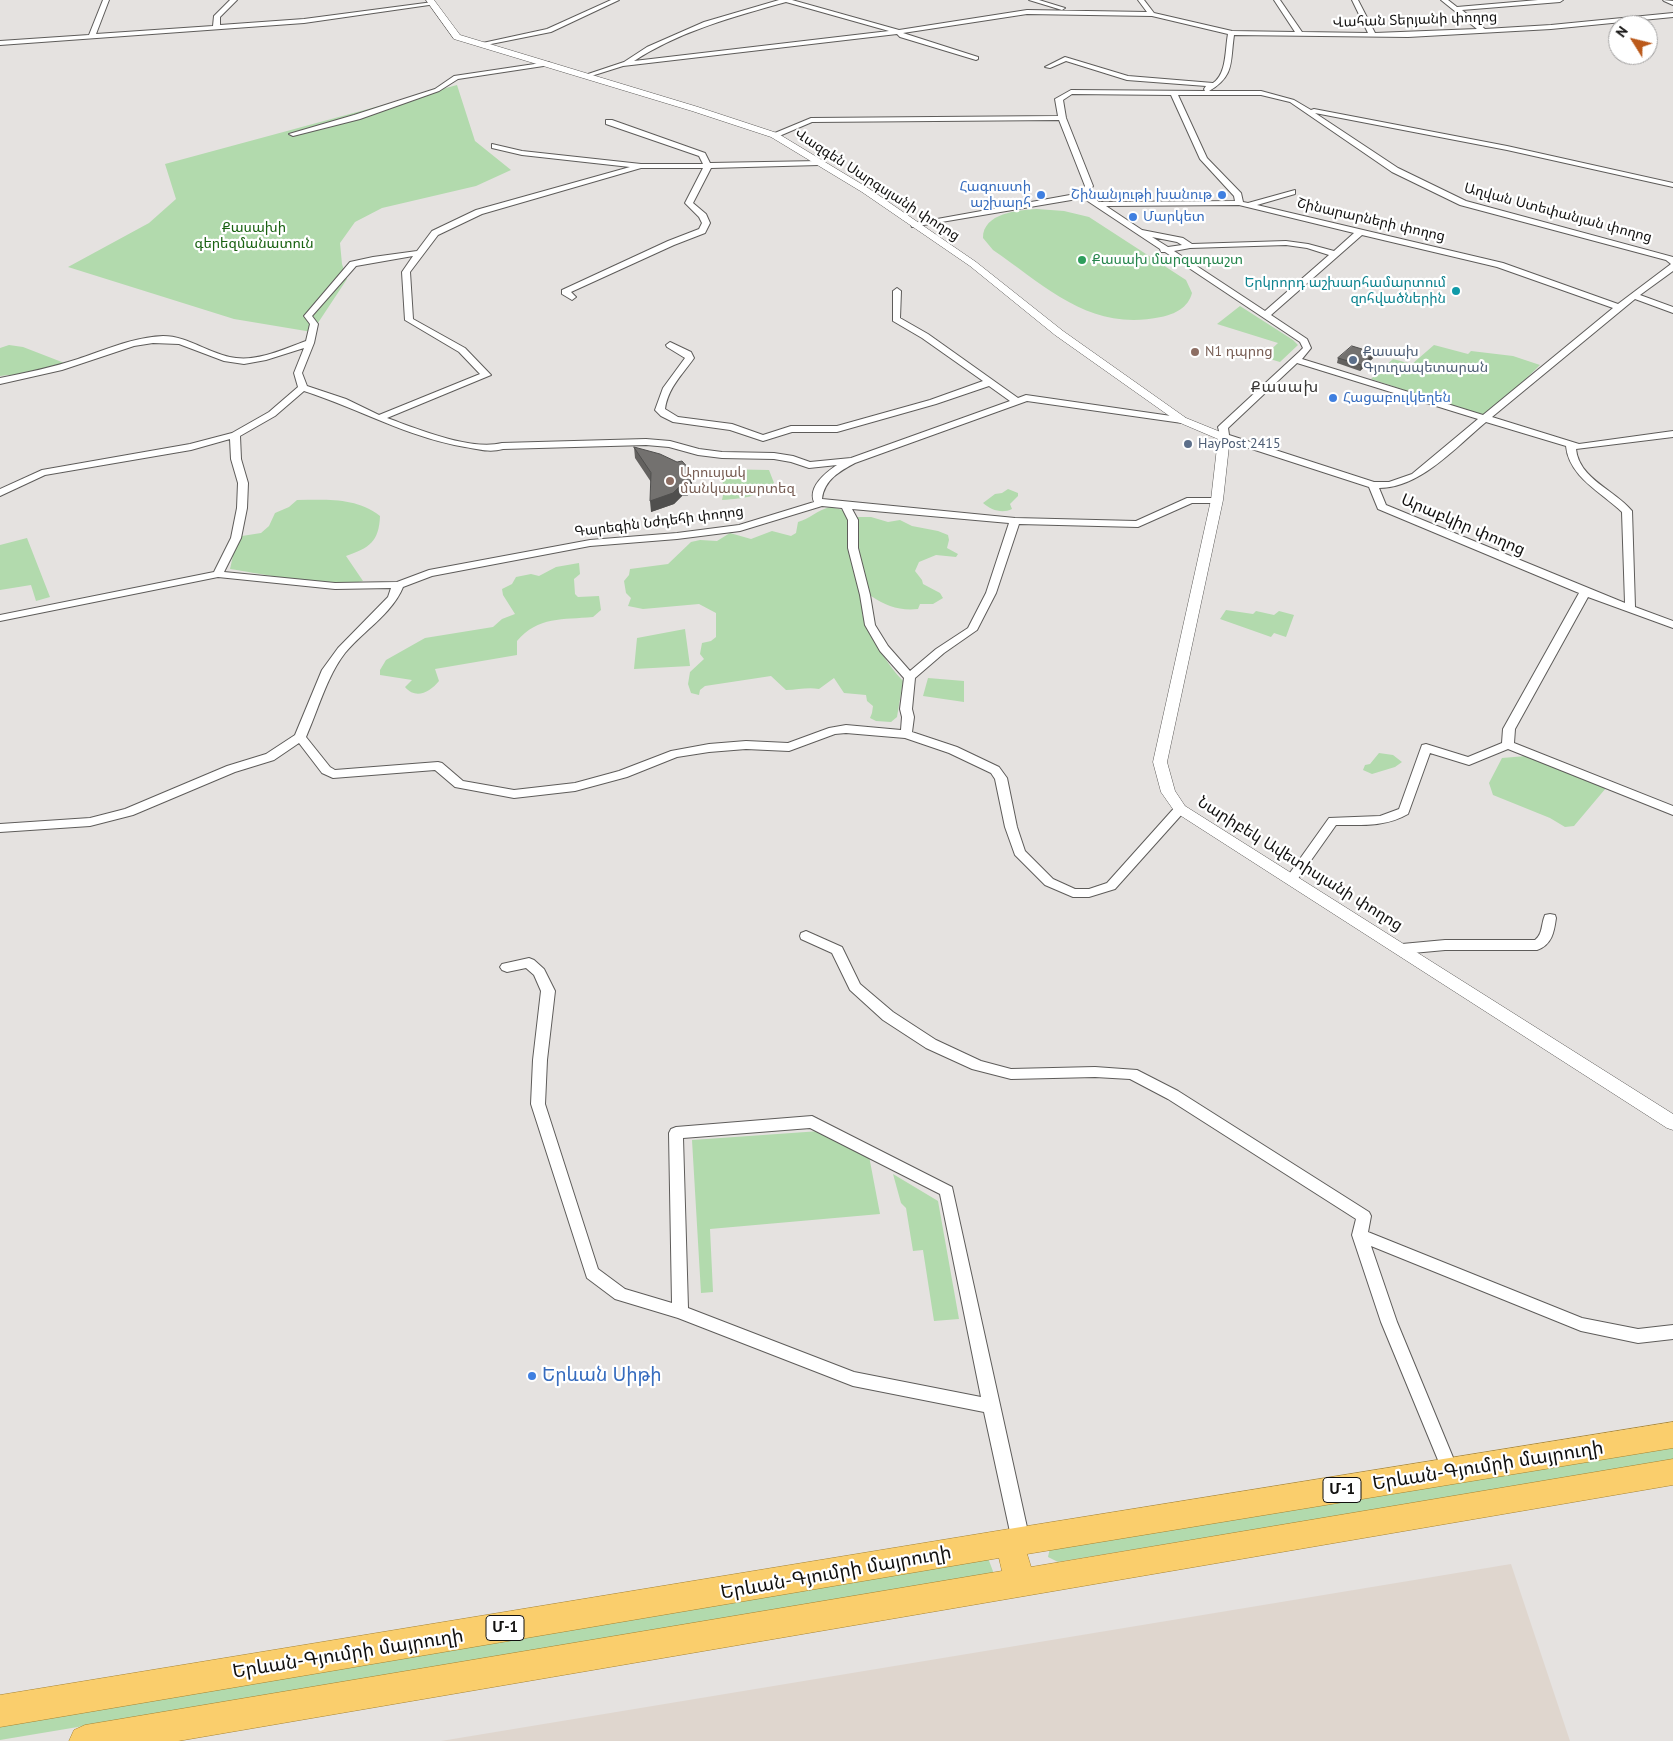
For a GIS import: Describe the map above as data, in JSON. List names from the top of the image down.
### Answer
{
  "streets": {
    "highway": ["Երևան-Գյումրի մայրուղի", "Մ-1"],
    "street": [
      "Վահան Տերյանի փողոց",
      "Վազգեն Սարգսյանի փողոց",
      "Աղվան Ստեփանյան փողոց",
      "Շինարարների փողոց",
      "Գարեգին Նժդեհի փողոց",
      "Արաբկիր փողոց",
      "Նարիբեկ Ավետիսյանի փողոց"
    ]
  },
  "crossings": [
    ["Վազգեն Սարգսյանի փողոց", "Նարիբեկ Ավետիսյանի փողոց"],
    ["Աղվան Ստեփանյան փողոց", "Շինարարների փողոց"],
    ["Աղվան Ստեփանյան փողոց", "Արաբկիր փողոց"]
  ],
  "districts": ["Քասախ"],
  "parks": ["Քասախի գերեզմանատուն"],
  "places": [
    "Հագուստի աշխարհ",
    "Շինանյութի խանութ",
    "Մարկետ",
    "Քասախ մարզադաշտ",
    "Երկրորդ աշխարհամարտում զոհվածներին",
    "N1 դպրոց",
    "Քասախ Գյուղապետարան",
    "Հացաբուլկեղեն",
    "HayPost 2415",
    "Արուսյակ մանկապարտեզ",
    "Երևան Սիթի"
  ],
  "north": "top left"
}
